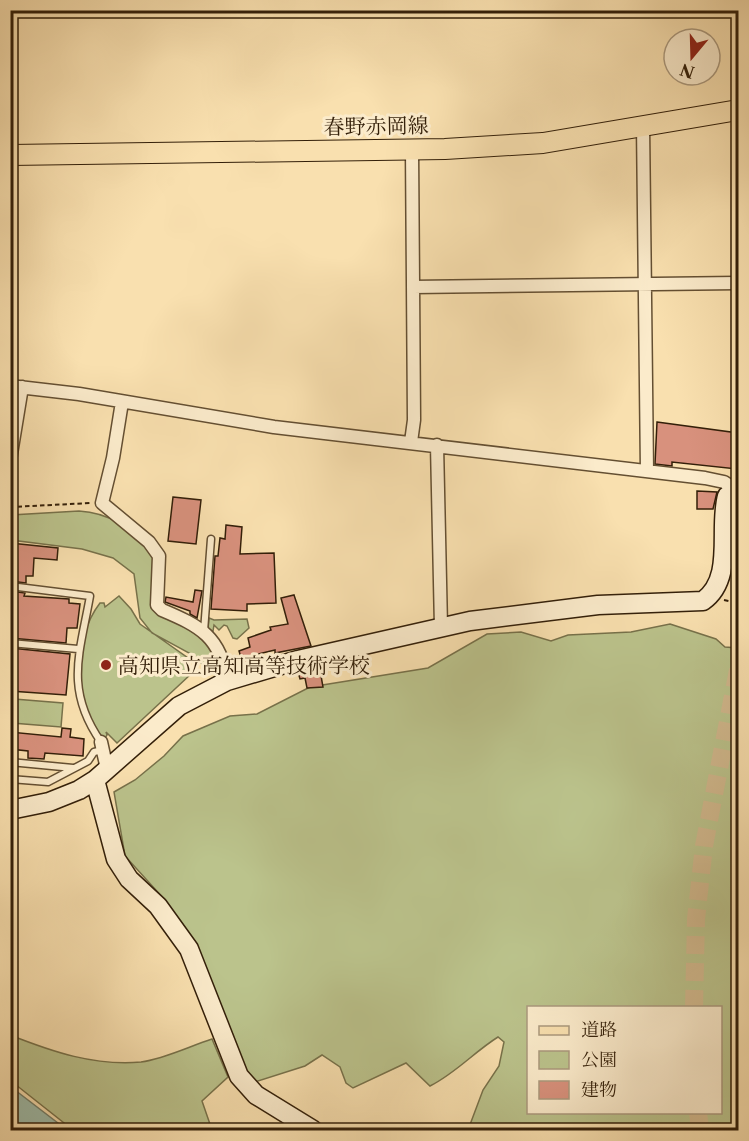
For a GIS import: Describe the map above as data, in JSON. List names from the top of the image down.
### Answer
{
  "streets": {
    "main road": ["春野赤岡線"]
  },
  "places": ["高知県立高知高等技術学校"],
  "legend": ["道路", "公園", "建物"],
  "north": "bottom"
}
